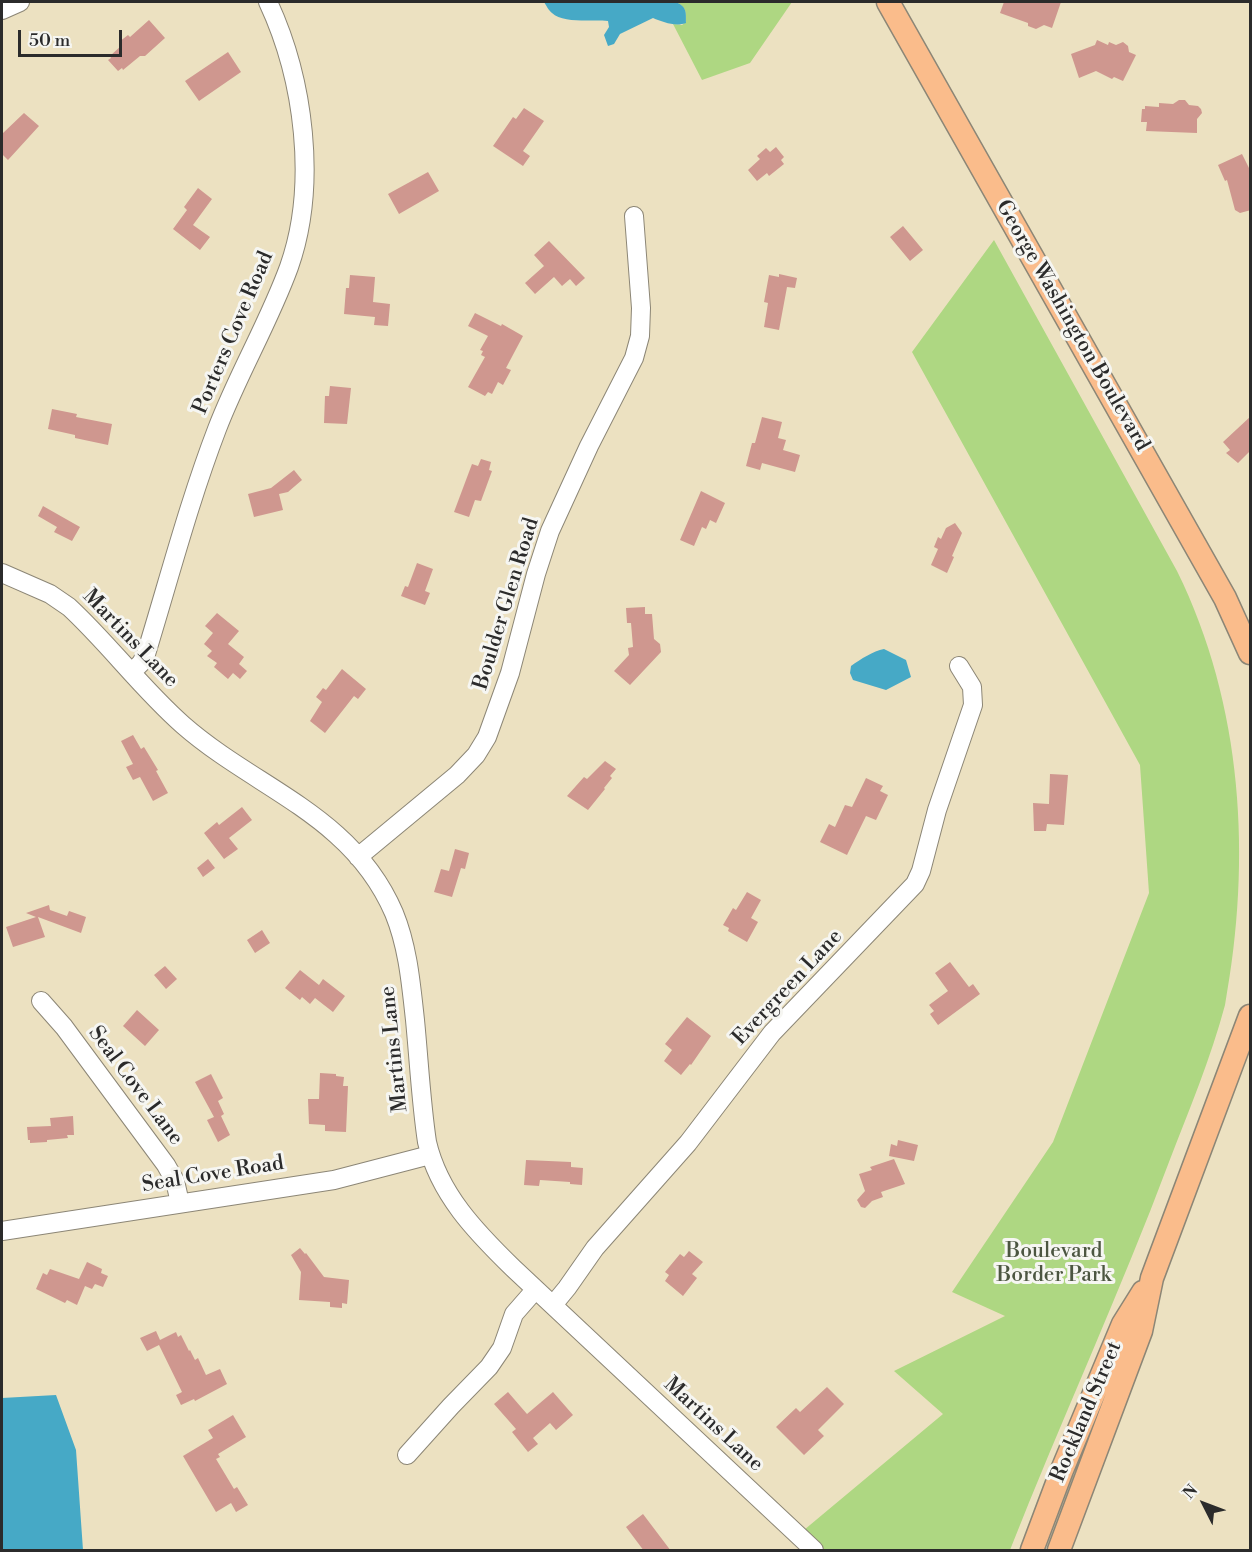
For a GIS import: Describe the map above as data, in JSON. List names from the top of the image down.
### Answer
{
  "streets": {
    "main road": ["George Washington Boulevard", "Rockland Street"],
    "street": [
      "Porters Cove Road",
      "Boulder Glen Road",
      "Martins Lane",
      "Evergreen Lane",
      "Seal Cove Lane",
      "Seal Cove Road"
    ]
  },
  "crossings": [
    ["Porters Cove Road", "Martins Lane"],
    ["Boulder Glen Road", "Martins Lane"],
    ["Martins Lane", "Evergreen Lane"],
    ["Martins Lane", "Seal Cove Road"],
    ["Seal Cove Lane", "Seal Cove Road"]
  ],
  "parks": ["Boulevard Border Park"],
  "scale_bar": "50 m",
  "north": "top left"
}
